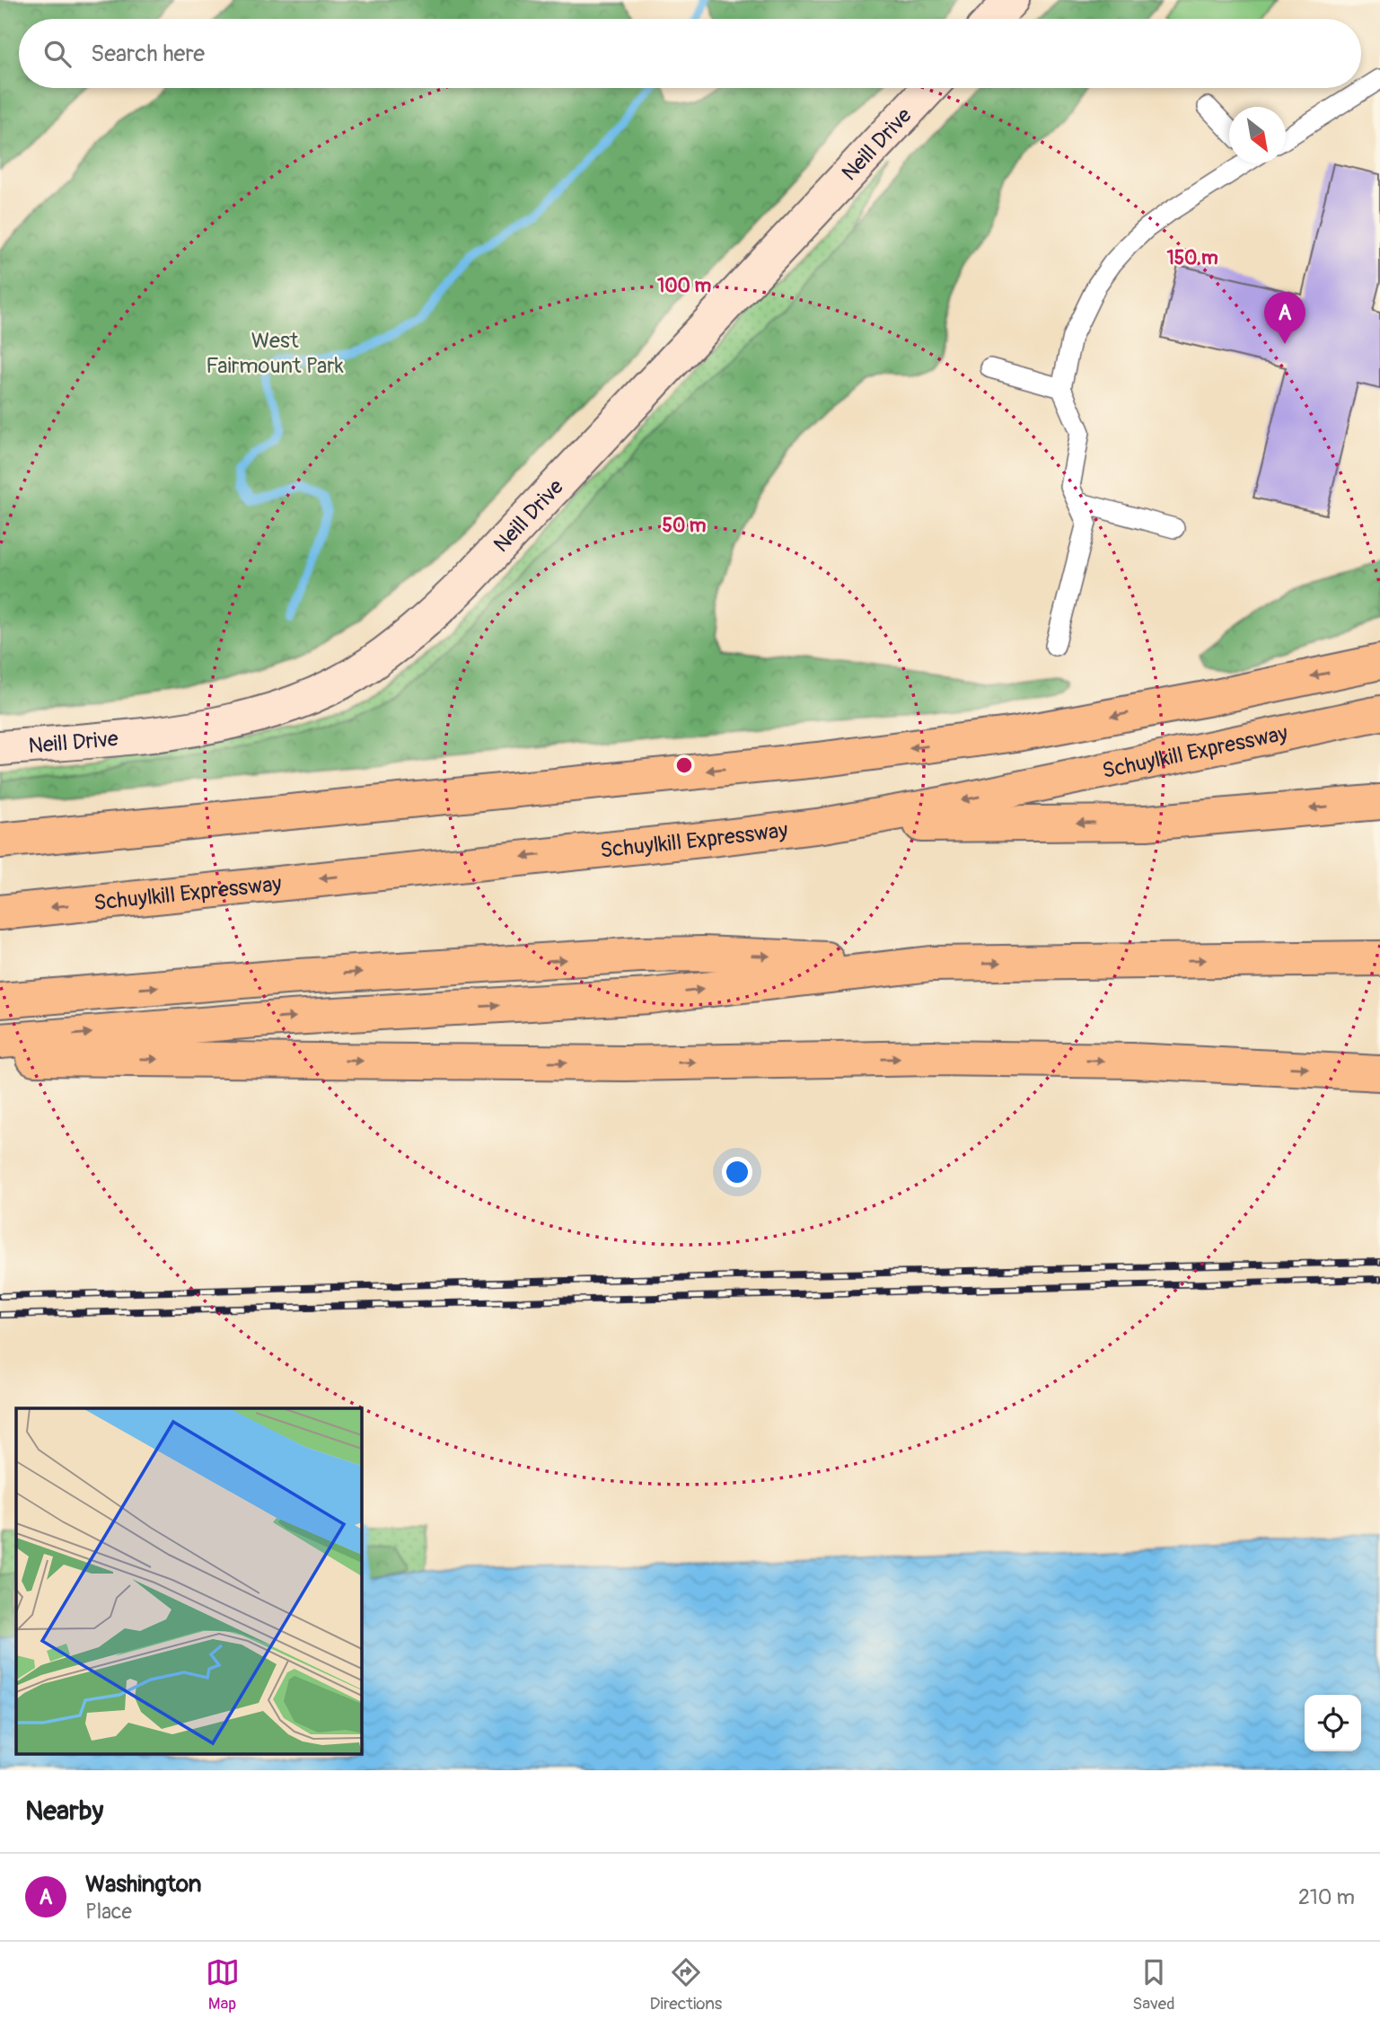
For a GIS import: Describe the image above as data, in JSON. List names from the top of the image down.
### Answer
{
  "streets": {
    "highway": ["Schuylkill Expressway"],
    "main road": ["Neill Drive"]
  },
  "parks": ["West Fairmount Park"],
  "north": "bottom right",
  "page": {
    "search": "Search here",
    "pins": "A",
    "heading": "Nearby",
    "list": [
      {
        "mark": "A",
        "name": "Washington",
        "note": "Place",
        "value": "210 m"
      }
    ],
    "nav": ["Map", "Directions", "Saved"]
  },
  "rings": ["150 m", "100 m", "50 m"]
}
